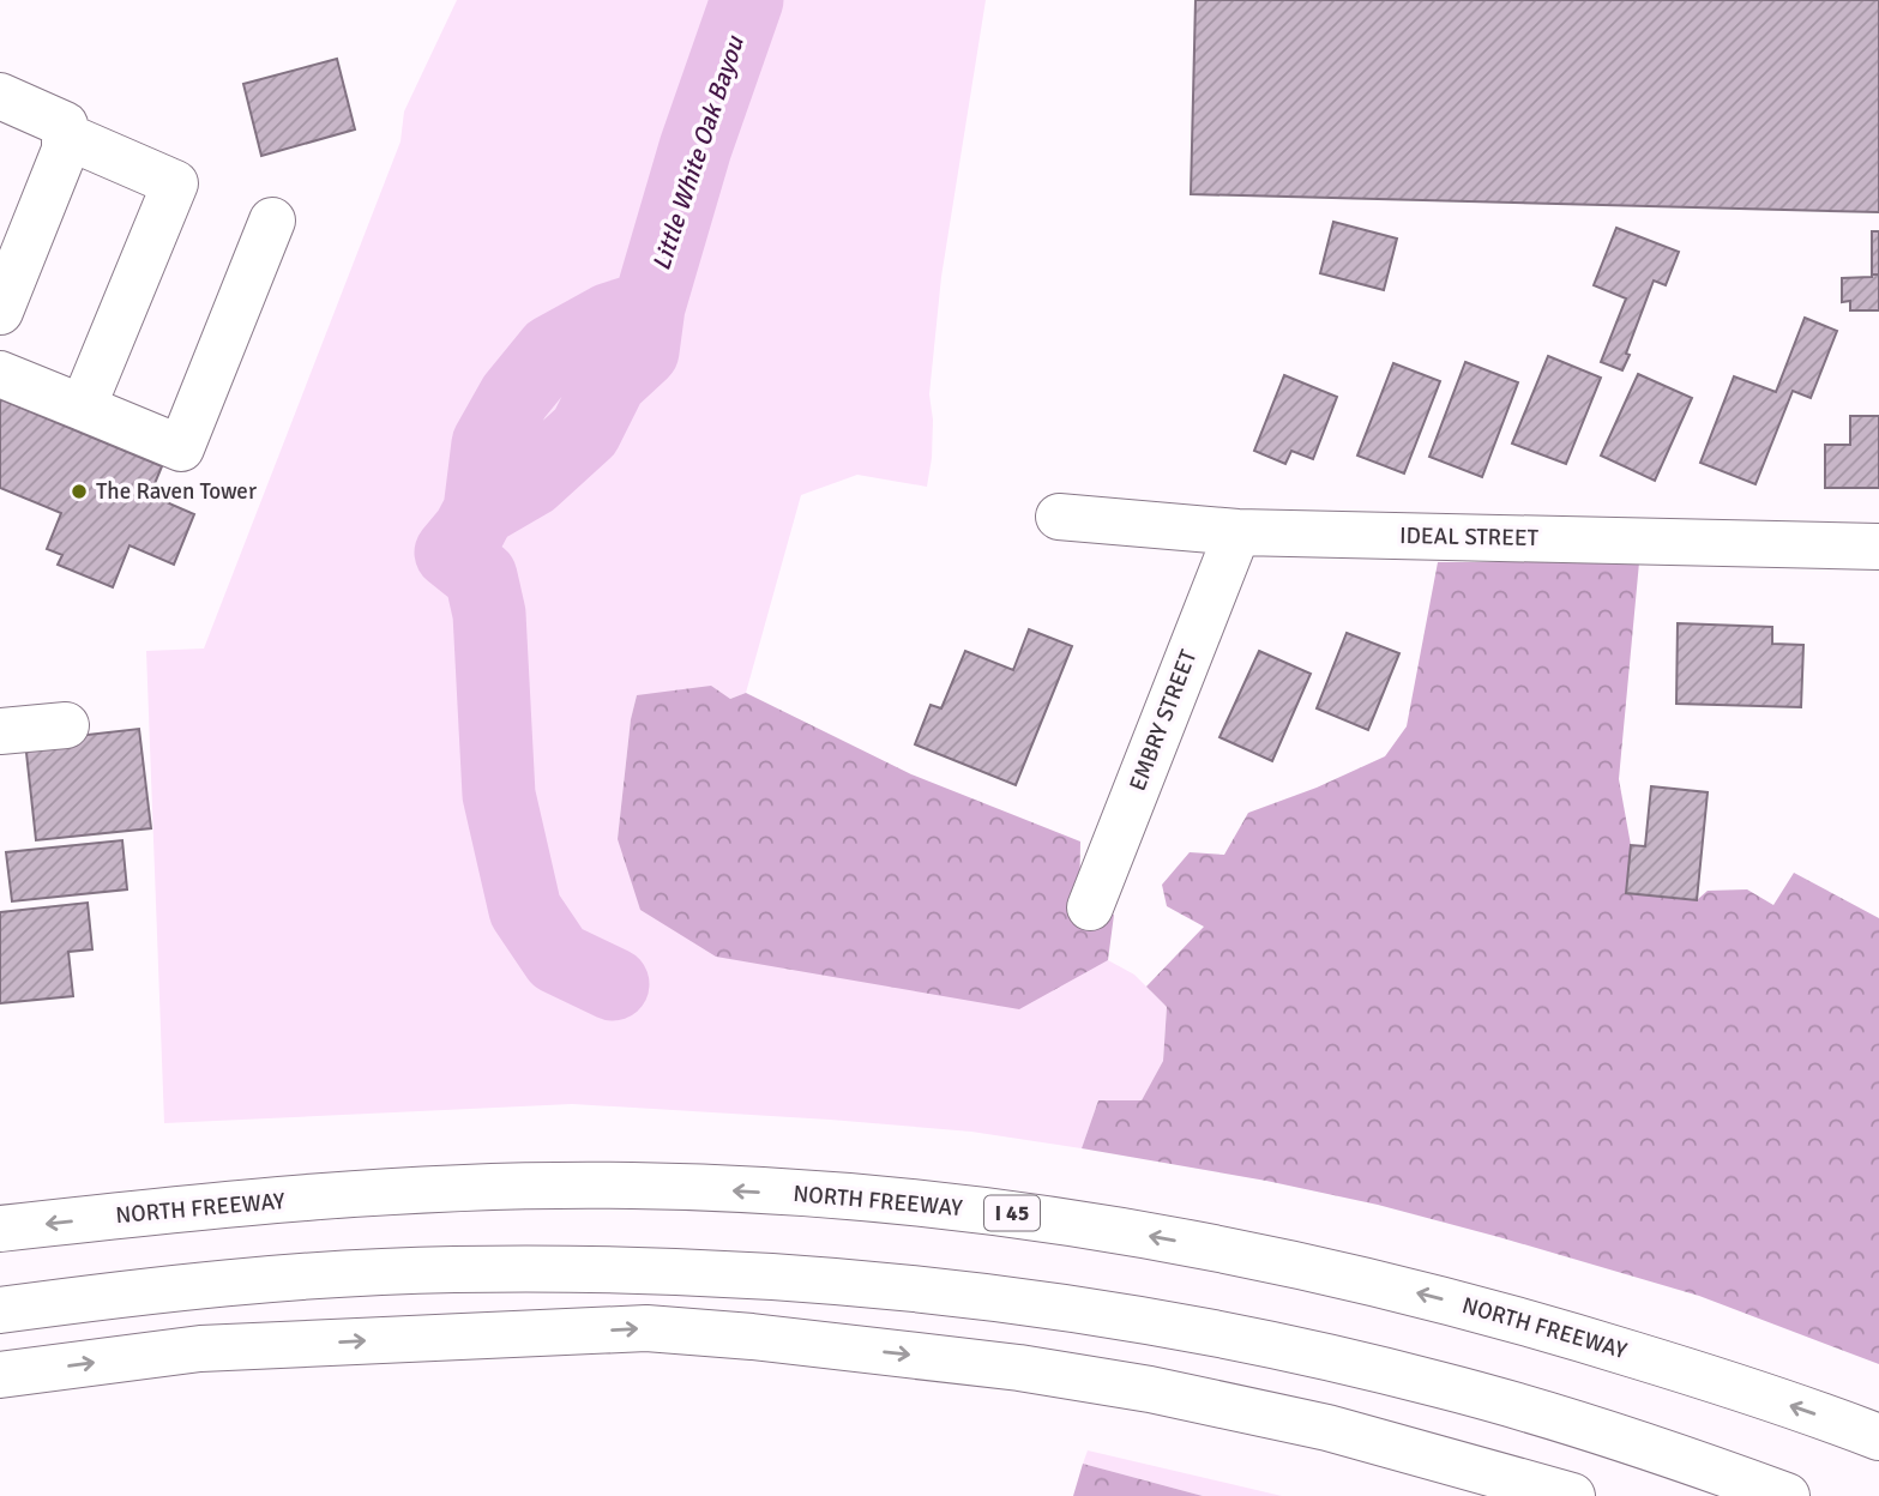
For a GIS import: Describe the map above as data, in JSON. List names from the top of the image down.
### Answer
{
  "streets": {
    "main road": [
      "IDEAL STREET",
      "EMBRY STREET",
      "NORTH FREEWAY",
      "I 45"
    ]
  },
  "crossings": [
    ["IDEAL STREET", "EMBRY STREET"]
  ],
  "water": ["Little White Oak Bayou"],
  "places": ["The Raven Tower"]
}
